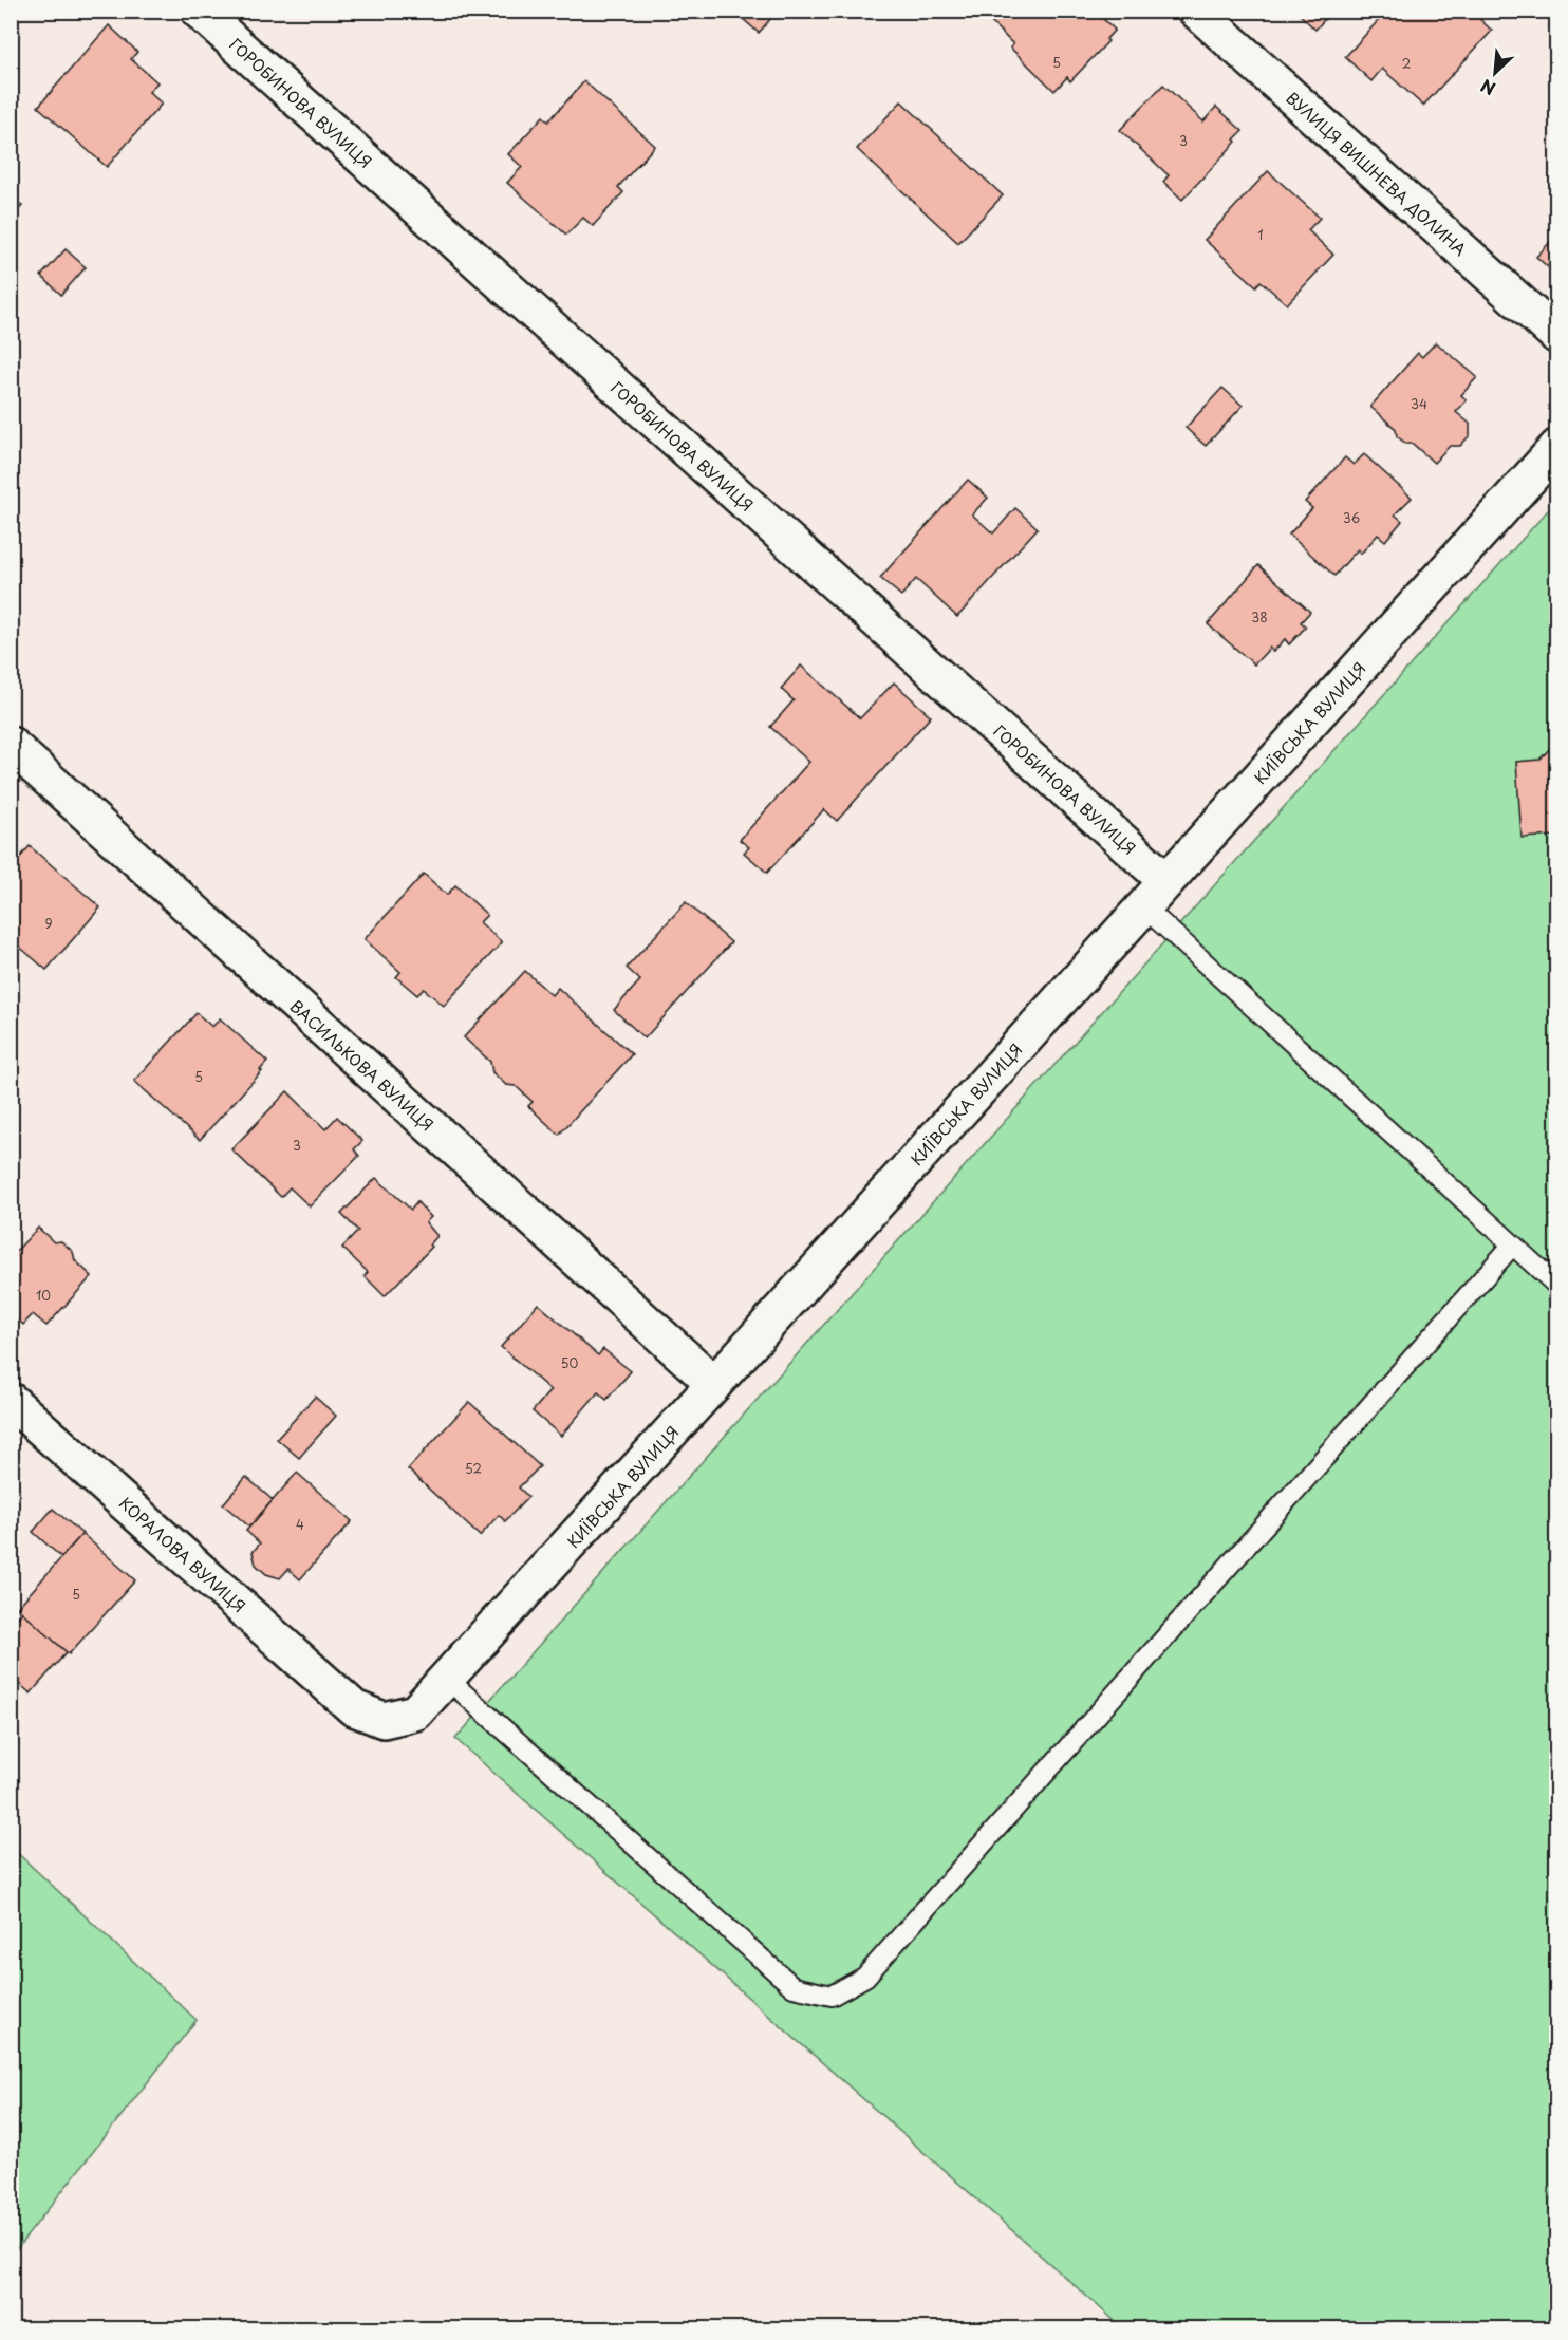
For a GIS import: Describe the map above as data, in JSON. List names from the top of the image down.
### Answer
{
  "streets": {
    "street": [
      "ГОРОБИНОВА ВУЛИЦЯ",
      "ВУЛИЦЯ ВИШНЕВА ДОЛИНА",
      "КИЇВСЬКА ВУЛИЦЯ",
      "ВАСИЛЬКОВА ВУЛИЦЯ",
      "КОРАЛОВА ВУЛИЦЯ"
    ]
  },
  "crossings": [
    ["ГОРОБИНОВА ВУЛИЦЯ", "КИЇВСЬКА ВУЛИЦЯ"],
    ["КИЇВСЬКА ВУЛИЦЯ", "ВАСИЛЬКОВА ВУЛИЦЯ"],
    ["КИЇВСЬКА ВУЛИЦЯ", "КОРАЛОВА ВУЛИЦЯ"]
  ],
  "house_numbers": [
    "5",
    "2",
    "3",
    "1",
    "34",
    "36",
    "38",
    "9",
    "5",
    "3",
    "10",
    "50",
    "52",
    "4",
    "5"
  ],
  "north": "bottom left"
}
